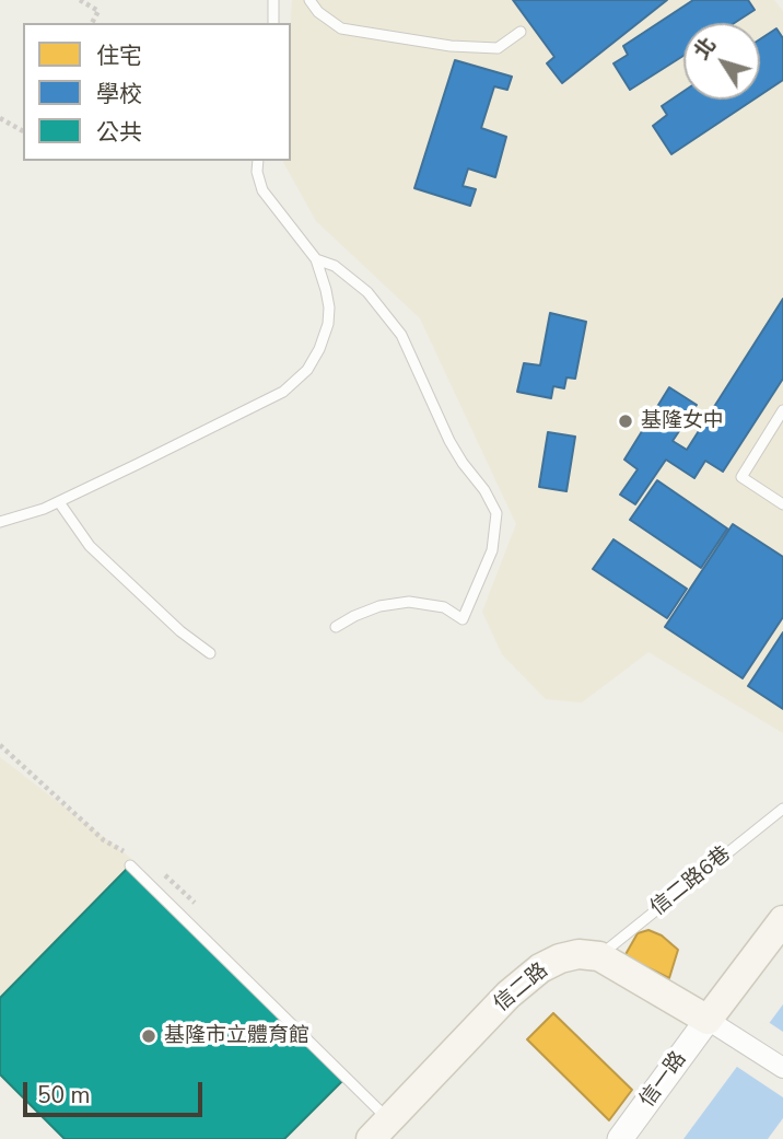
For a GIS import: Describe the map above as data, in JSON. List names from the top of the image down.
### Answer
{
  "streets": {
    "main road": ["信二路"],
    "street": ["信一路"],
    "lane": ["信二路6巷"]
  },
  "crossings": [
    ["信二路6巷", "信二路"]
  ],
  "places": ["基隆女中", "基隆市立體育館"],
  "legend": ["住宅", "學校", "公共"],
  "scale_bar": "50 m",
  "north": "top left"
}
